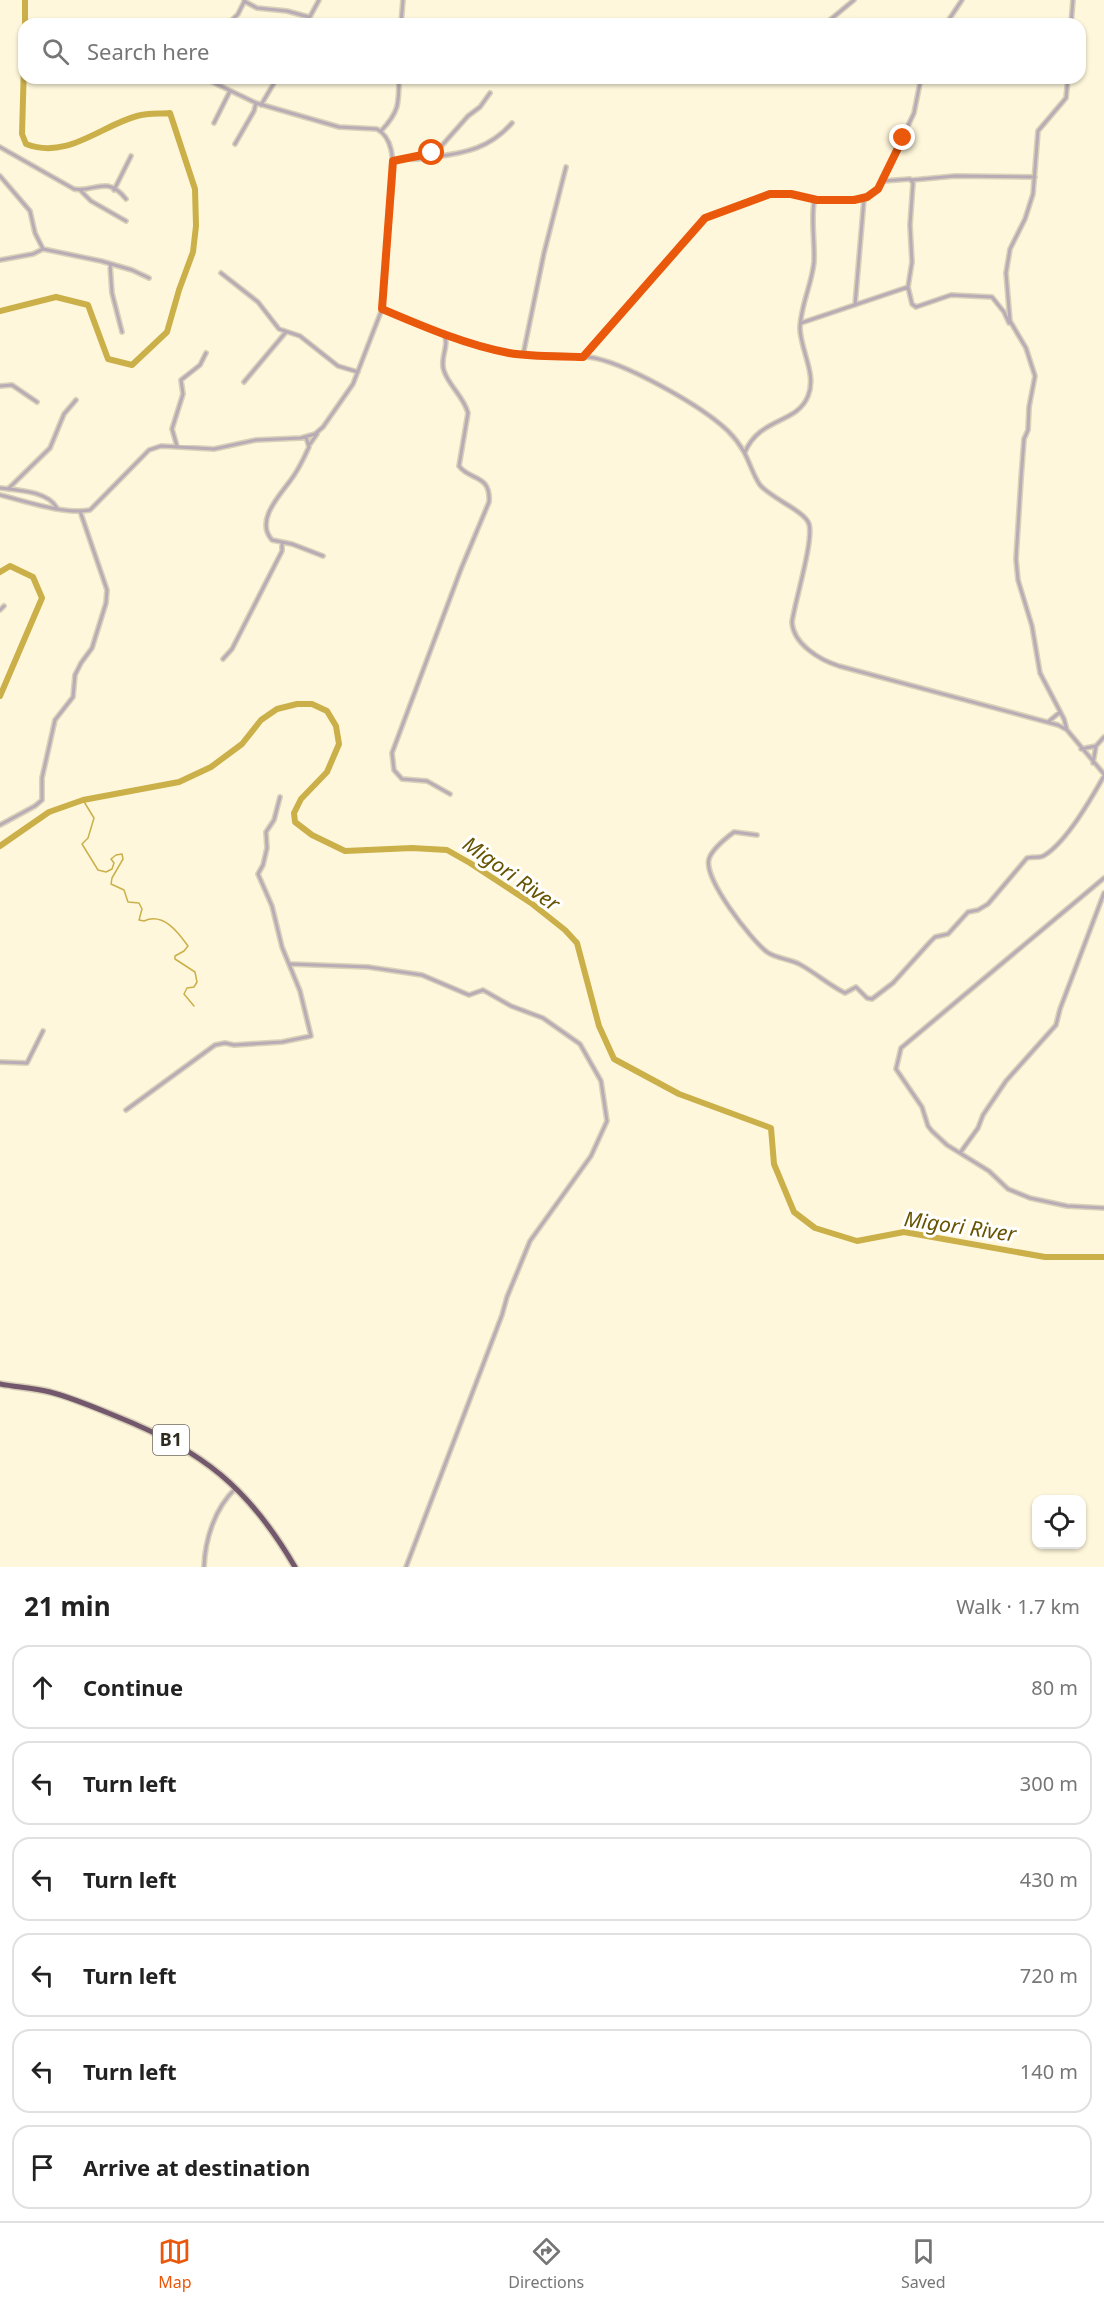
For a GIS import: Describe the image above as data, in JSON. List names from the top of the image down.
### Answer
{
  "streets": {
    "highway": ["B1"]
  },
  "water": ["Migori River"],
  "page": {
    "search": "Search here",
    "heading": ["21 min", "Walk · 1.7 km"],
    "list": [
      ["Continue", "80 m"],
      ["Turn left", "300 m"],
      ["Turn left", "430 m"],
      ["Turn left", "720 m"],
      ["Turn left", "140 m"],
      "Arrive at destination"
    ],
    "nav": ["Map", "Directions", "Saved"]
  }
}
